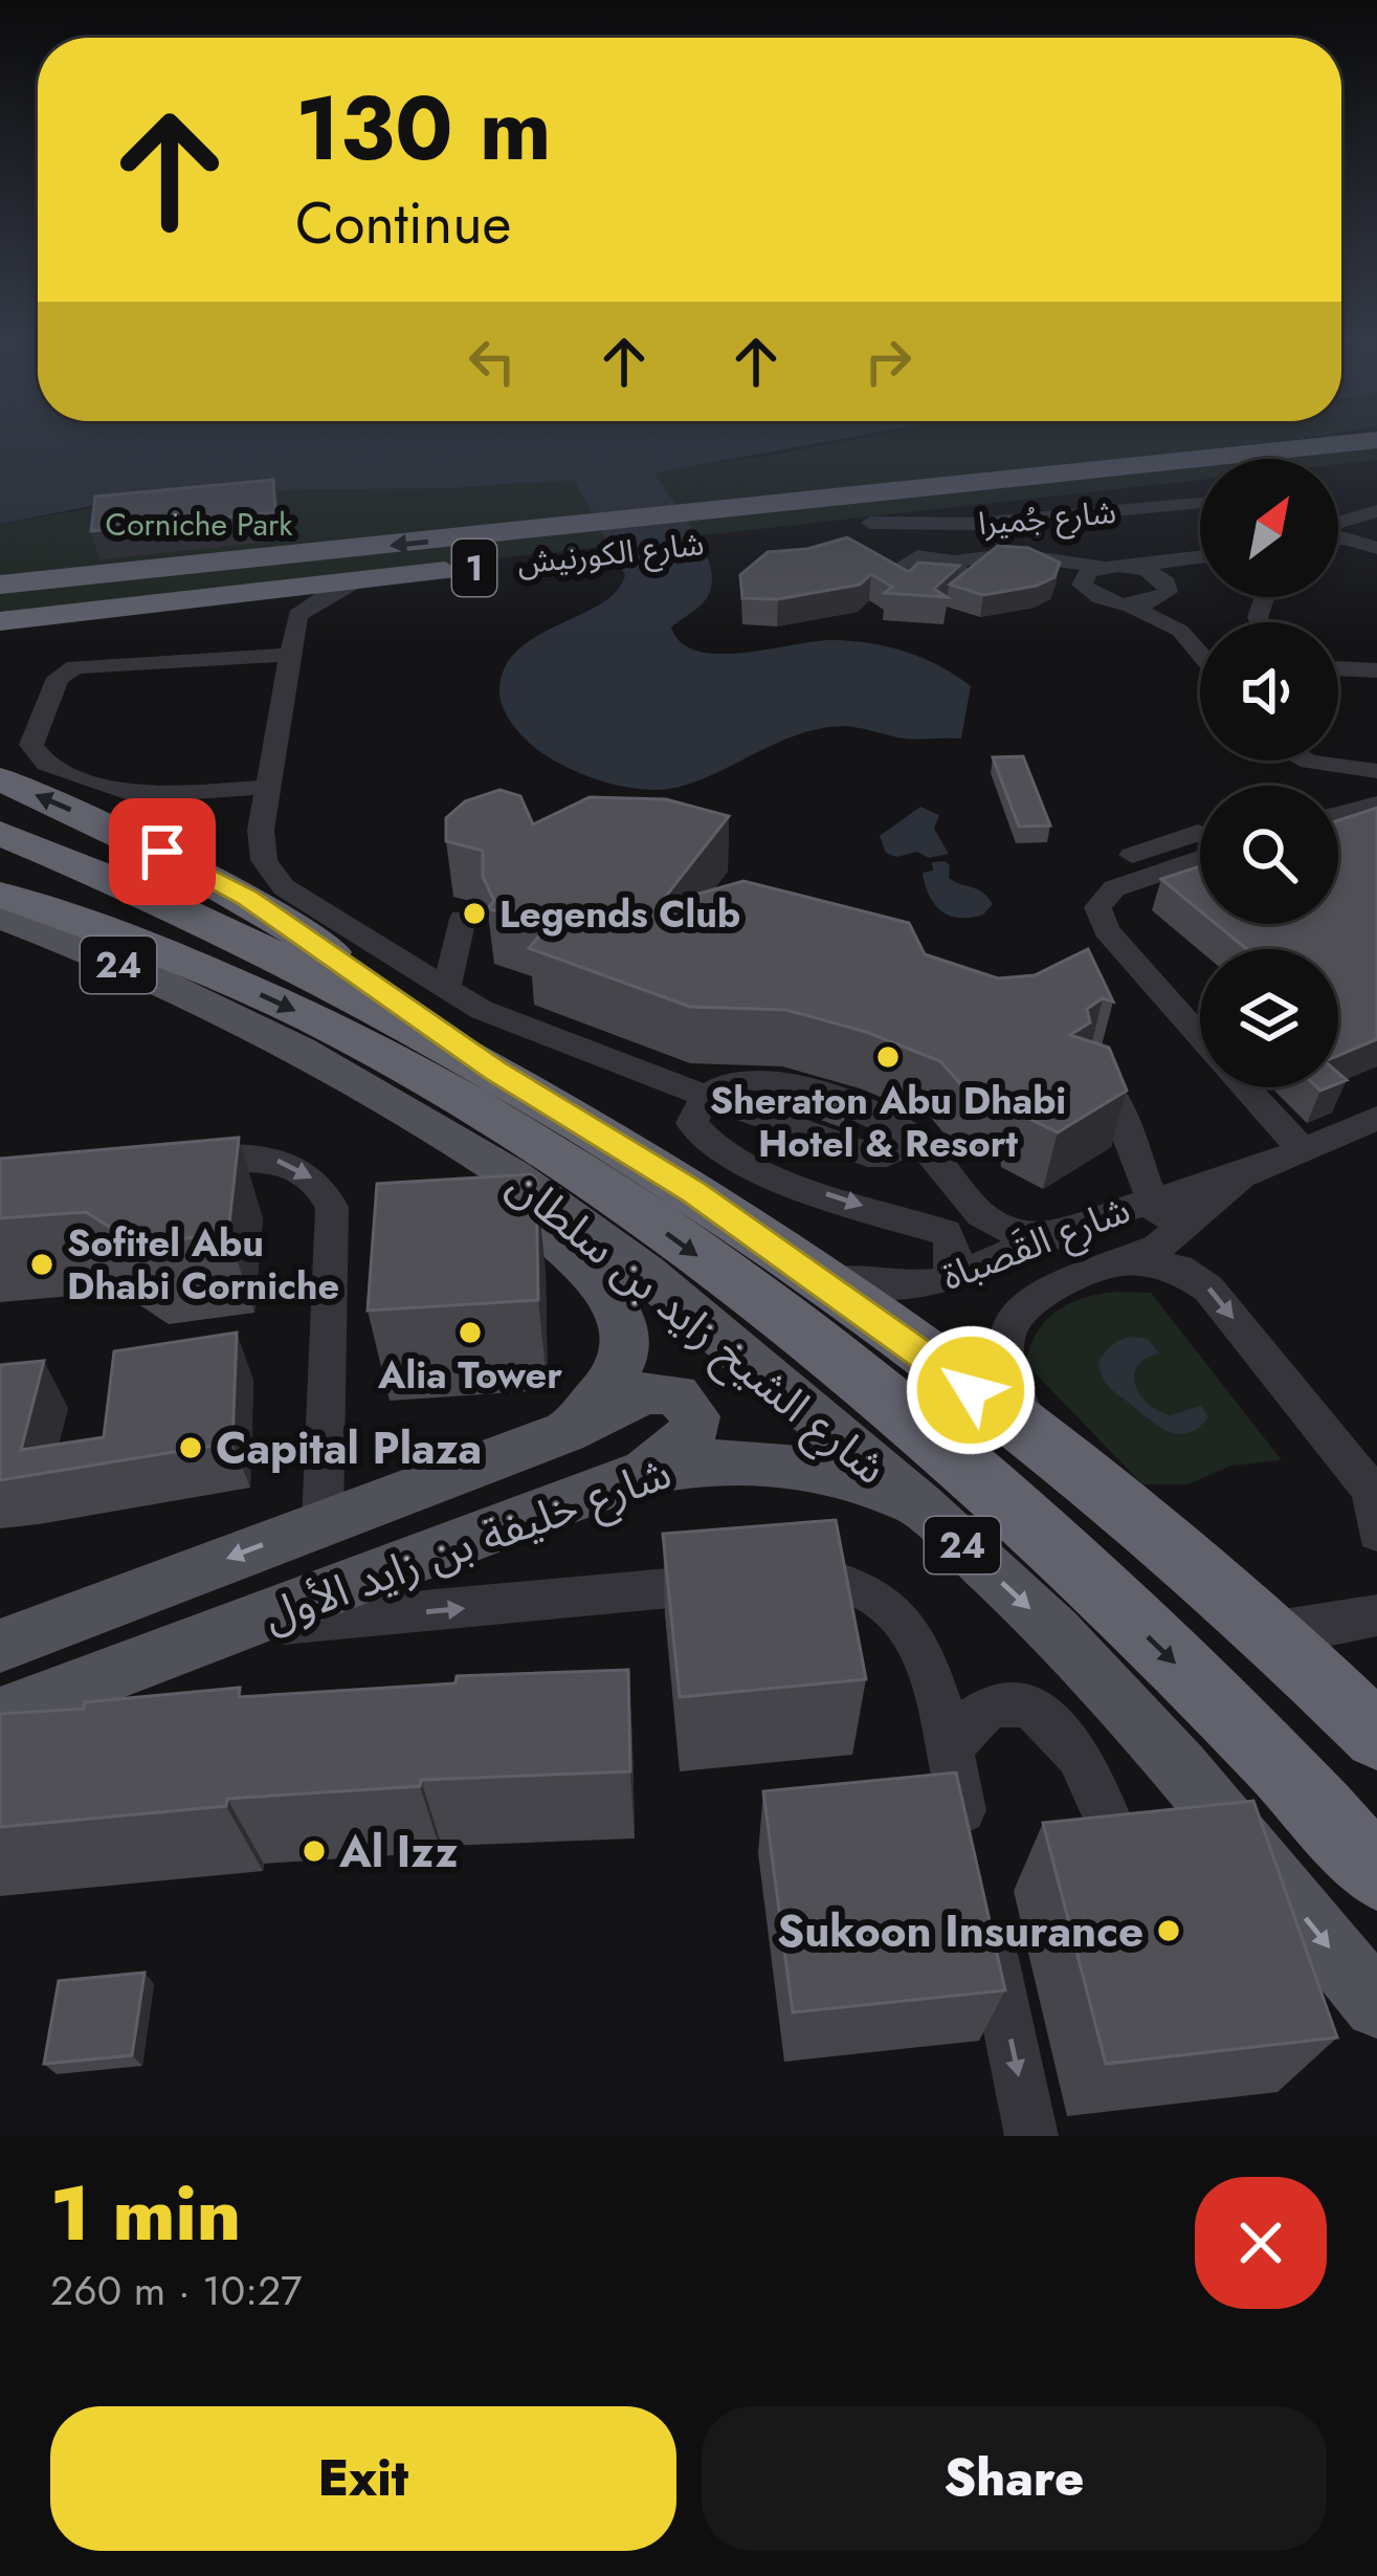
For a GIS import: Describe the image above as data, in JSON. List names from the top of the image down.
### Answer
{
  "streets": {
    "highway": [
      "شارع الكورنيش",
      "1",
      "24",
      "شارع الشيخ زايد بن سلطان"
    ],
    "main road": ["شارع خليفة بن زايد الأول"],
    "street": ["شارع جُميرا", "شارع القَصباة"]
  },
  "crossings": [
    ["شارع القَصباة", "شارع الشيخ زايد بن سلطان"],
    ["شارع الشيخ زايد بن سلطان", "شارع خليفة بن زايد الأول"]
  ],
  "parks": ["Corniche Park"],
  "places": [
    "Legends Club",
    "Sheraton Abu Dhabi Hotel & Resort",
    "Sofitel Abu Dhabi Corniche",
    "Alia Tower",
    "Capital Plaza",
    "Al Izz",
    "Sukoon Insurance"
  ],
  "north": "top right",
  "page": {
    "turn": ["130 m", "Continue"],
    "heading": ["1 min", "260 m · 10:27"],
    "buttons": ["Exit", "Share"]
  }
}
